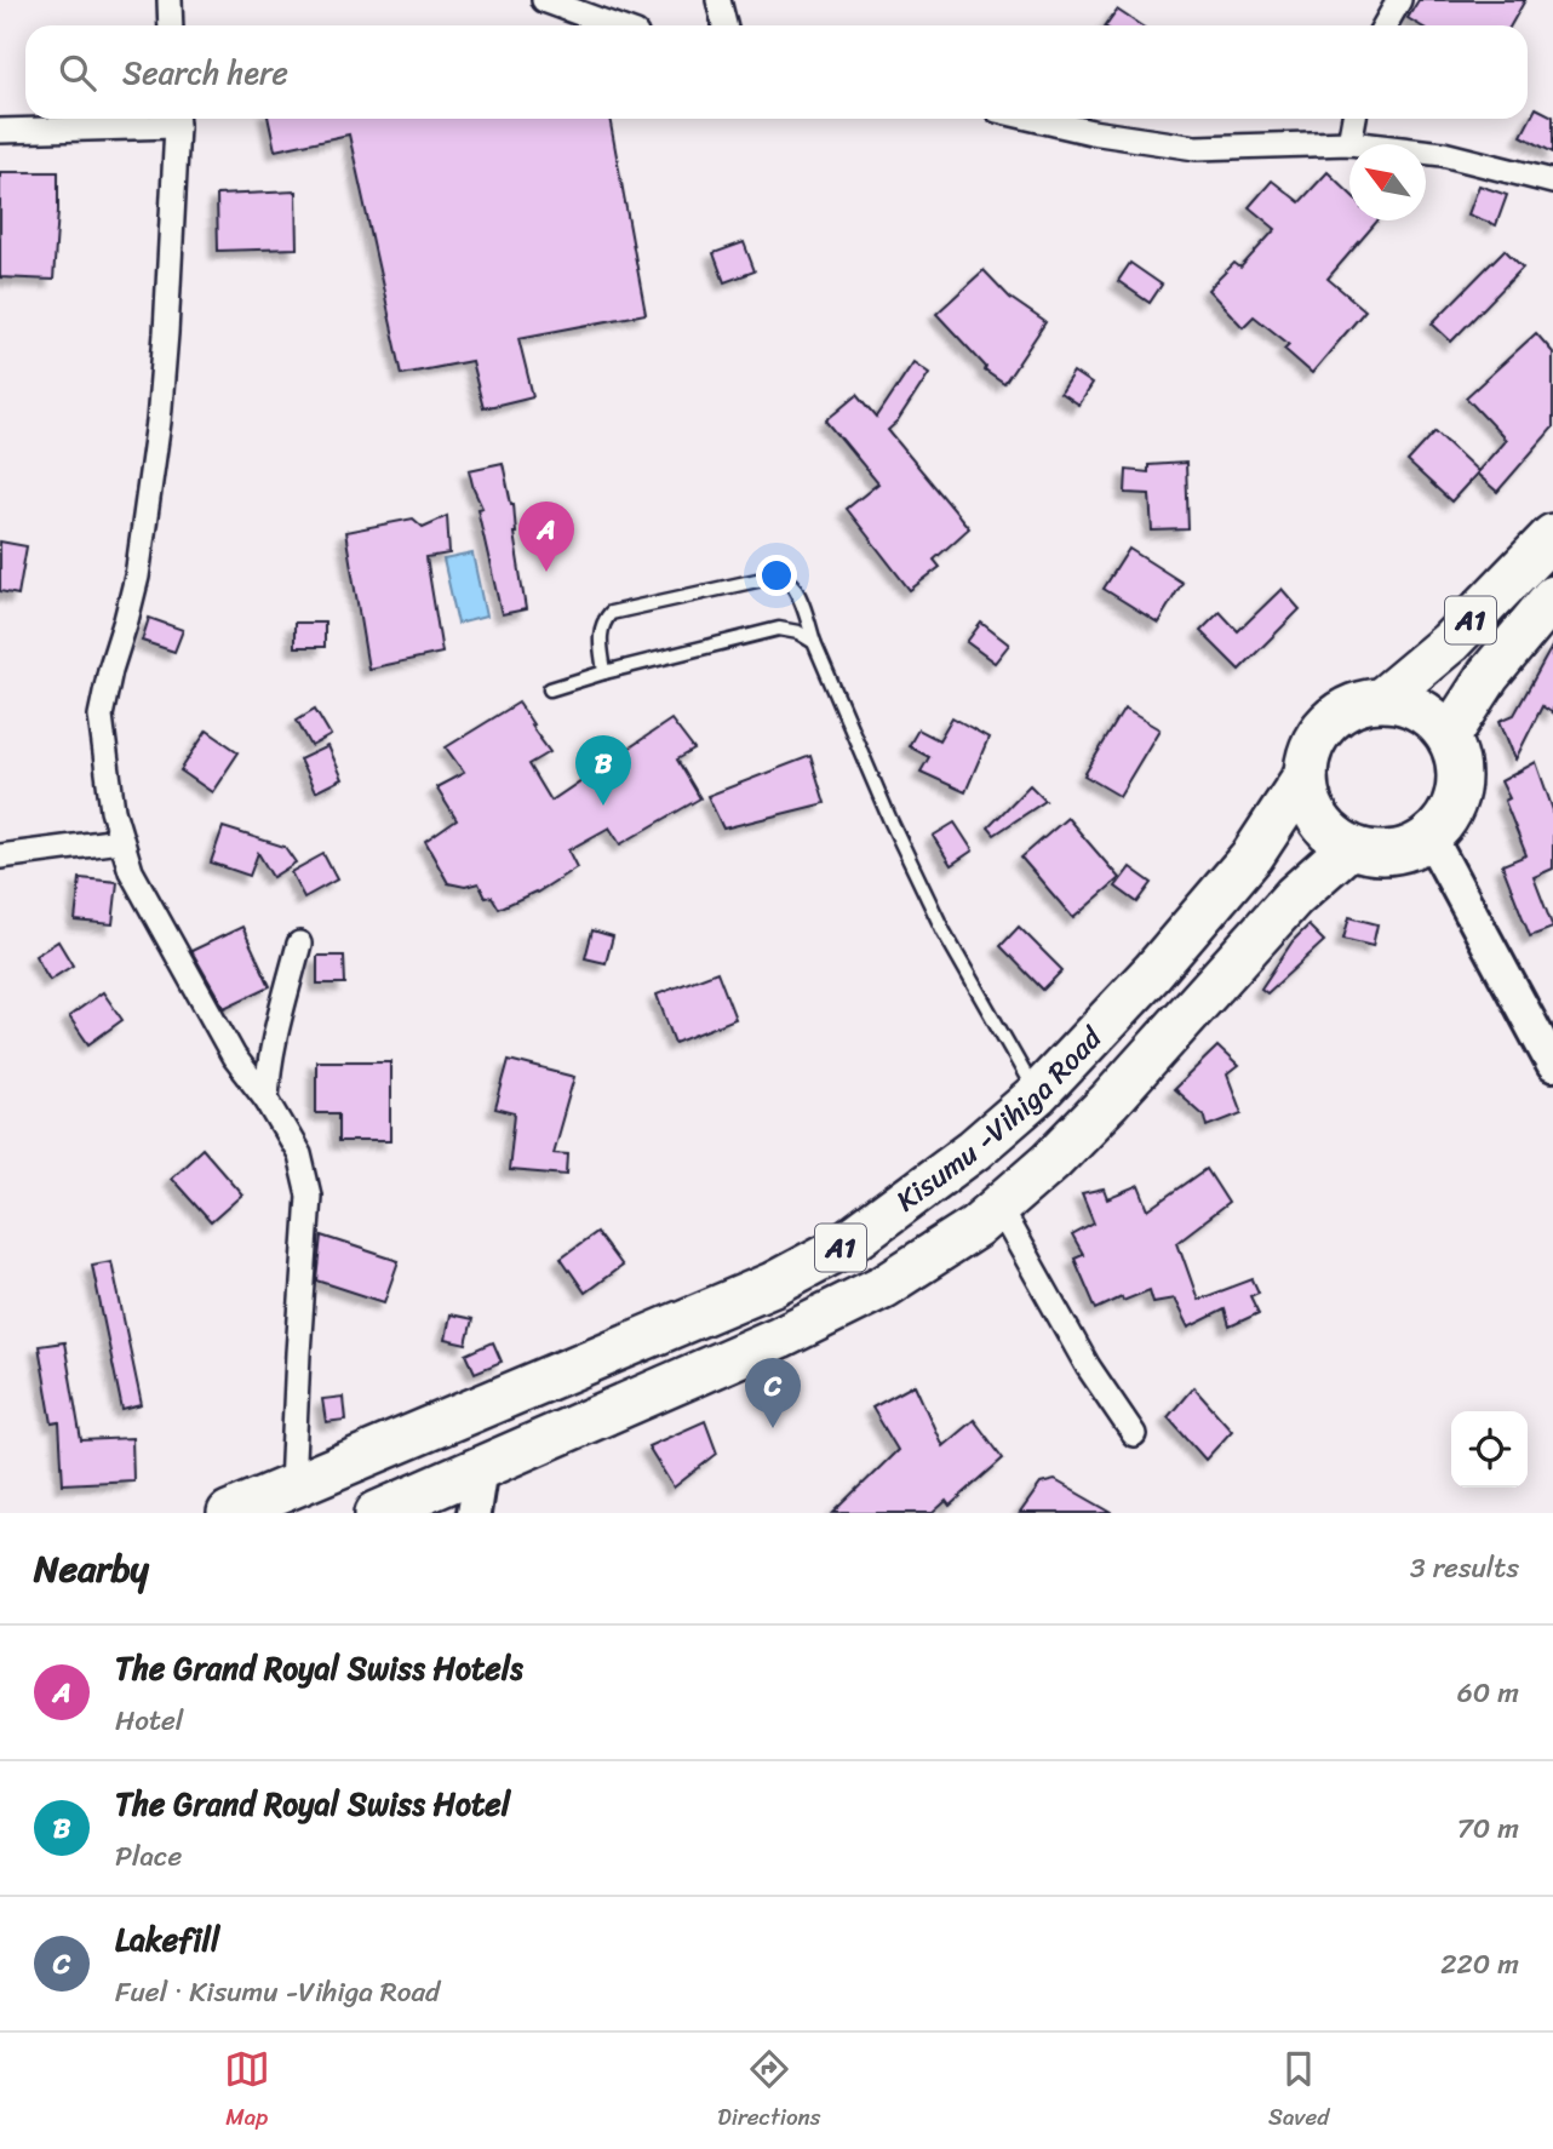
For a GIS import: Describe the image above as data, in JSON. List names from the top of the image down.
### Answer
{
  "streets": {
    "highway": ["A1", "Kisumu -Vihiga Road"]
  },
  "crossings": [
    ["A1", "Kisumu -Vihiga Road"]
  ],
  "north": "top left",
  "page": {
    "search": "Search here",
    "pins": ["A", "B", "C"],
    "heading": ["Nearby", "3 results"],
    "list": [
      {
        "mark": "A",
        "name": "The Grand Royal Swiss Hotels",
        "note": "Hotel",
        "value": "60 m"
      },
      {
        "mark": "B",
        "name": "The Grand Royal Swiss Hotel",
        "note": "Place",
        "value": "70 m"
      },
      {
        "mark": "C",
        "name": "Lakefill",
        "note": "Fuel · Kisumu -Vihiga Road",
        "value": "220 m"
      }
    ],
    "nav": ["Map", "Directions", "Saved"]
  }
}
